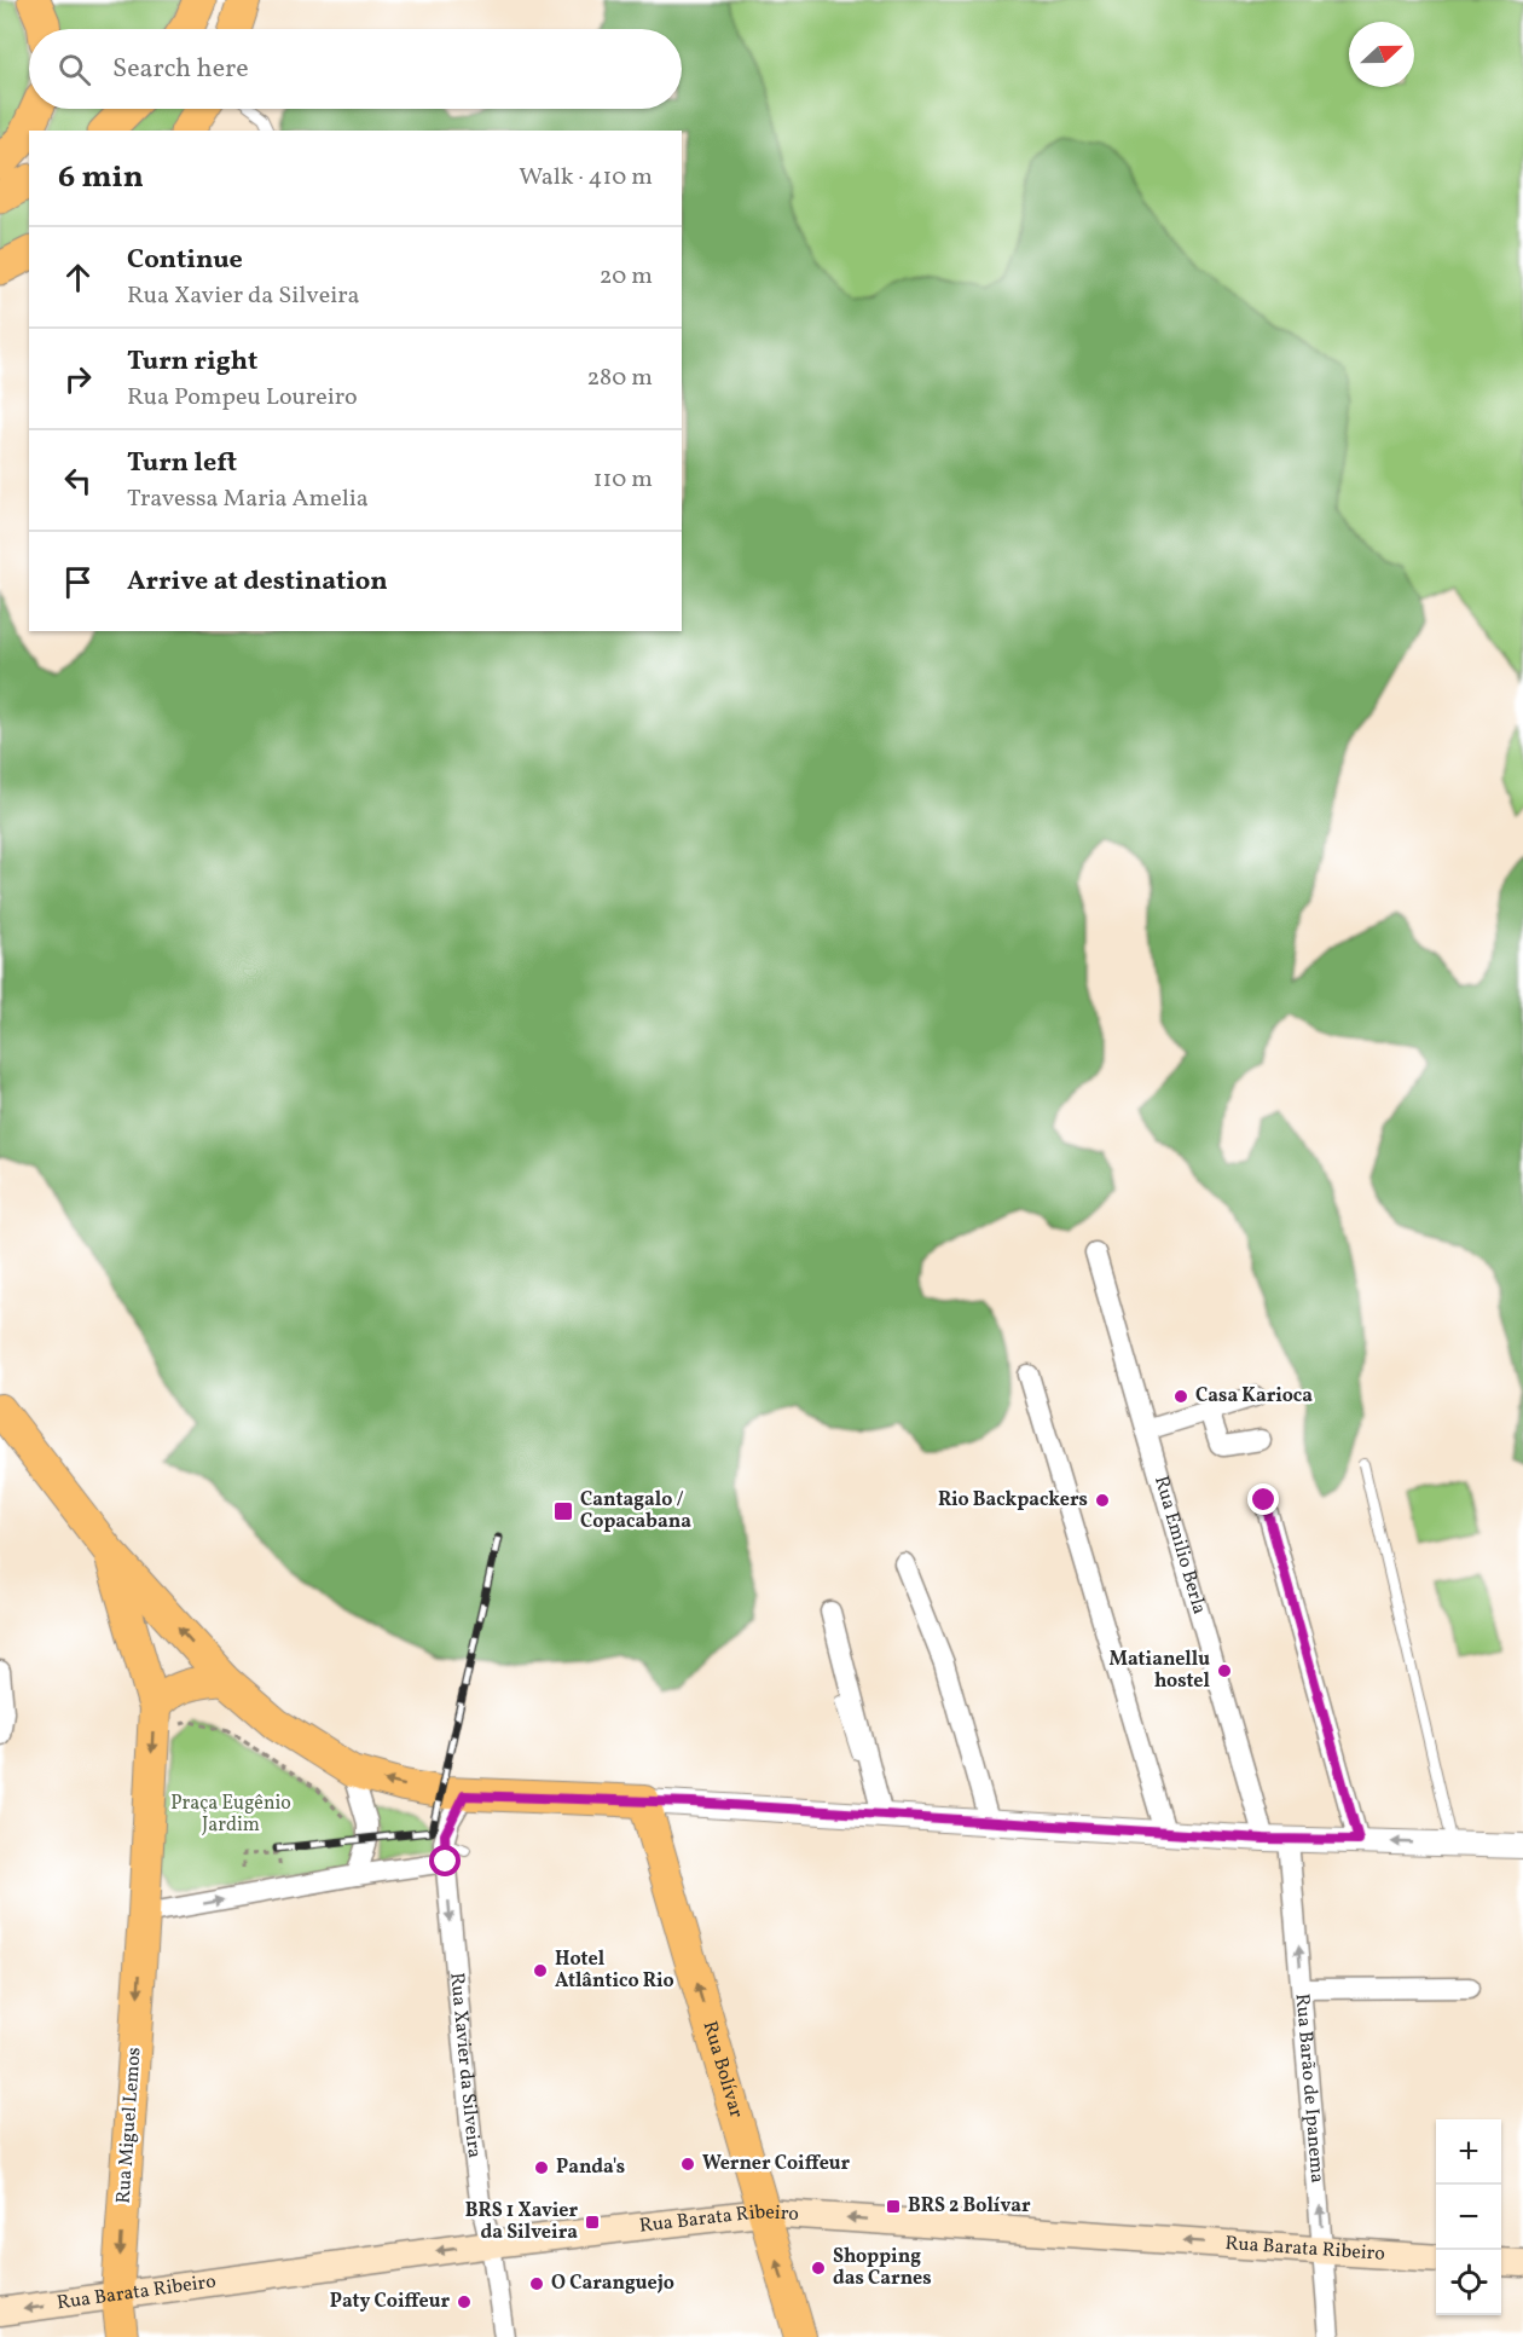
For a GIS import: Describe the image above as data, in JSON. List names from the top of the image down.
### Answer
{
  "streets": {
    "main road": ["Rua Bolívar", "Rua Miguel Lemos", "Rua Barata Ribeiro"],
    "street": ["Rua Emilio Berla", "Rua Xavier da Silveira", "Rua Barão de Ipanema"]
  },
  "crossings": [
    ["Rua Emilio Berla", "Rua Barão de Ipanema"],
    ["Rua Xavier da Silveira", "Rua Barata Ribeiro"],
    ["Rua Bolívar", "Rua Barata Ribeiro"],
    ["Rua Barão de Ipanema", "Rua Barata Ribeiro"],
    ["Rua Miguel Lemos", "Rua Barata Ribeiro"]
  ],
  "one_way": [
    "Rua Xavier da Silveira",
    "Rua Bolívar",
    "Rua Barão de Ipanema",
    "Rua Miguel Lemos",
    "Rua Barata Ribeiro"
  ],
  "parks": ["Praça Eugênio Jardim"],
  "places": {
    "other": [
      "Casa Karioca",
      "Rio Backpackers",
      "Matianellu hostel",
      "Hotel Atlântico Rio",
      "Werner Coiffeur",
      "Panda's",
      "Shopping das Carnes",
      "O Caranguejo",
      "Paty Coiffeur"
    ],
    "transit": ["Cantagalo / Copacabana", "BRS 2 Bolívar", "BRS 1 Xavier da Silveira"]
  },
  "north": "right",
  "page": {
    "search": "Search here",
    "heading": ["6 min", "Walk · 410 m"],
    "list": [
      ["Continue", "Rua Xavier da Silveira", "20 m"],
      ["Turn right", "Rua Pompeu Loureiro", "280 m"],
      ["Turn left", "Travessa Maria Amelia", "110 m"],
      "Arrive at destination"
    ],
    "map_buttons": ["+", "−"]
  }
}
